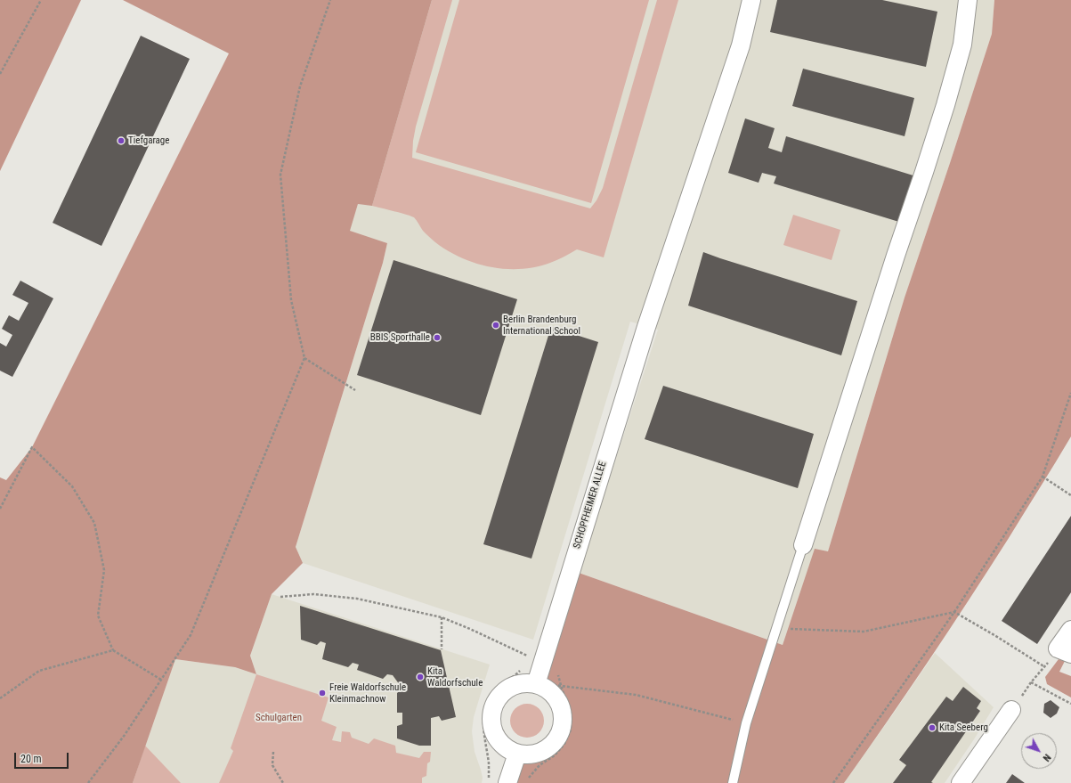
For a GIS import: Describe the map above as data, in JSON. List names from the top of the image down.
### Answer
{
  "streets": {
    "street": ["SCHOPFHEIMER ALLEE"]
  },
  "parks": ["Schulgarten"],
  "places": [
    "Tiefgarage",
    "Berlin Brandenburg International School",
    "BBIS Sporthalle",
    "Kita Waldorfschule",
    "Freie Waldorfschule Kleinmachnow",
    "Kita Seeberg"
  ],
  "scale_bar": "20 m",
  "north": "bottom right"
}
